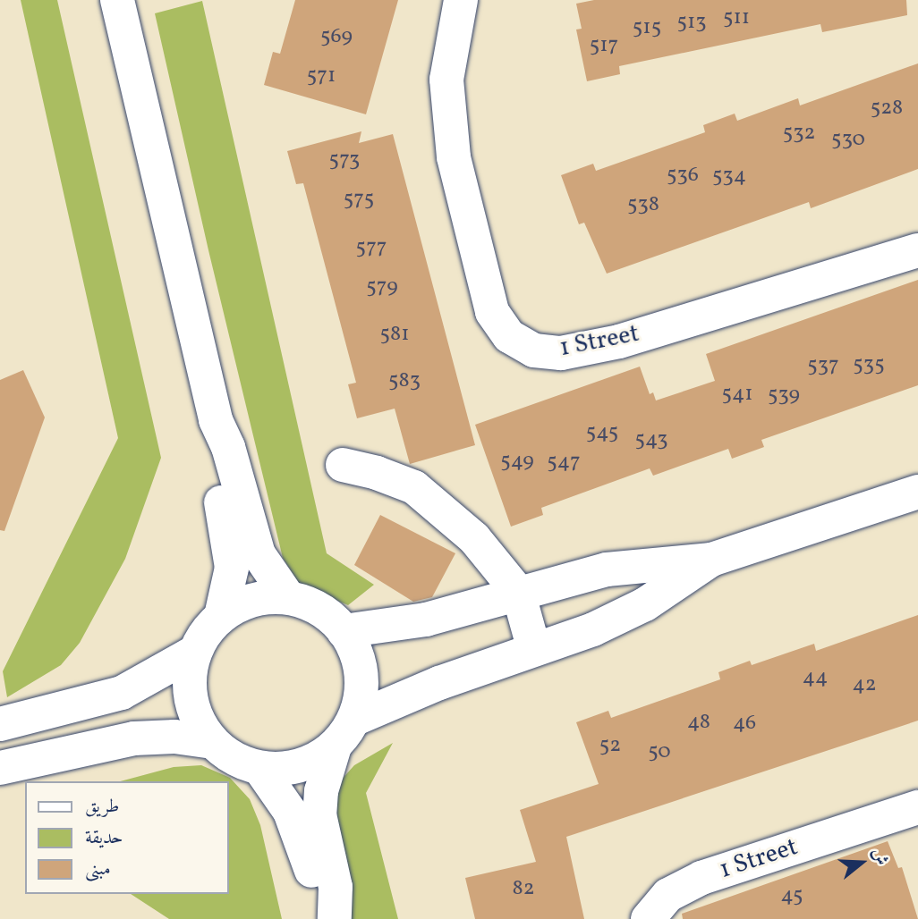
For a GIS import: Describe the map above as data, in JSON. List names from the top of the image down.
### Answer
{
  "streets": {
    "street": ["1 Street"]
  },
  "house_numbers": [
    "511",
    "513",
    "515",
    "569",
    "517",
    "571",
    "528",
    "532",
    "530",
    "573",
    "536",
    "534",
    "575",
    "538",
    "577",
    "579",
    "581",
    "535",
    "537",
    "583",
    "541",
    "539",
    "545",
    "543",
    "549",
    "547",
    "44",
    "42",
    "48",
    "46",
    "52",
    "50",
    "82",
    "45"
  ],
  "legend": ["طريق", "حديقة", "مبنى"],
  "north": "right"
}
